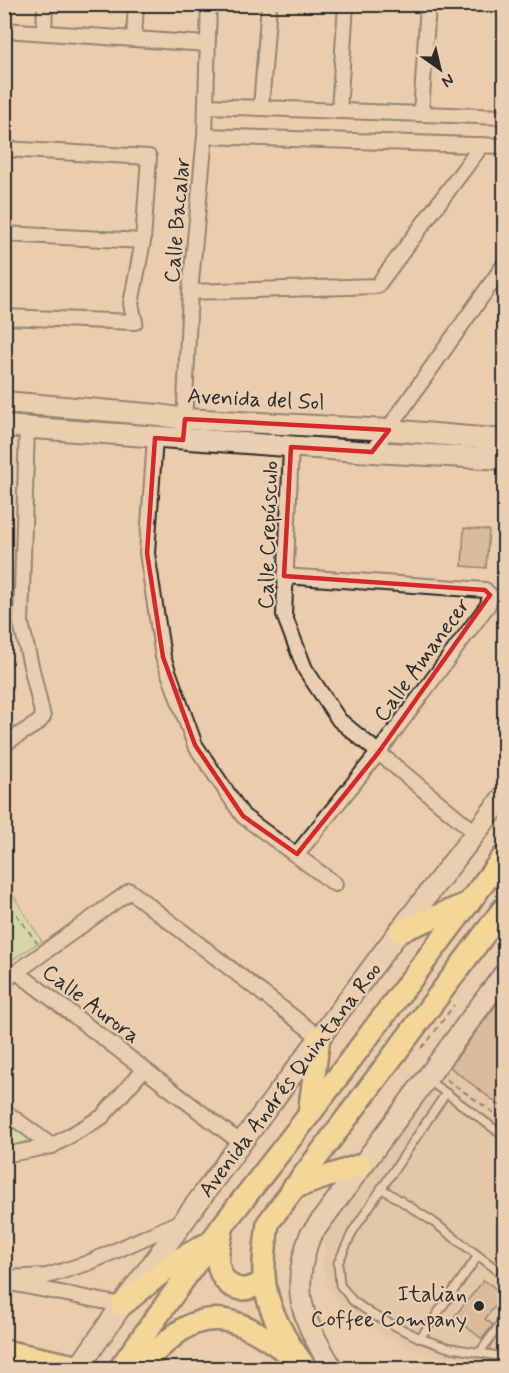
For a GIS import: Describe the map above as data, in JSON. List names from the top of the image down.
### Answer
{
  "streets": {
    "main road": ["Avenida Andrés Quintana Roo"],
    "street": [
      "Calle Bacalar",
      "Avenida del Sol",
      "Calle Crepúsculo",
      "Calle Amanecer",
      "Calle Aurora"
    ]
  },
  "crossings": [
    ["Calle Bacalar", "Avenida del Sol"],
    ["Avenida del Sol", "Calle Crepúsculo"],
    ["Calle Crepúsculo", "Calle Amanecer"],
    ["Calle Crepúsculo", "Avenida Andrés Quintana Roo"],
    ["Calle Aurora", "Avenida Andrés Quintana Roo"]
  ],
  "places": ["Italian Coffee Company"],
  "north": "bottom right"
}
